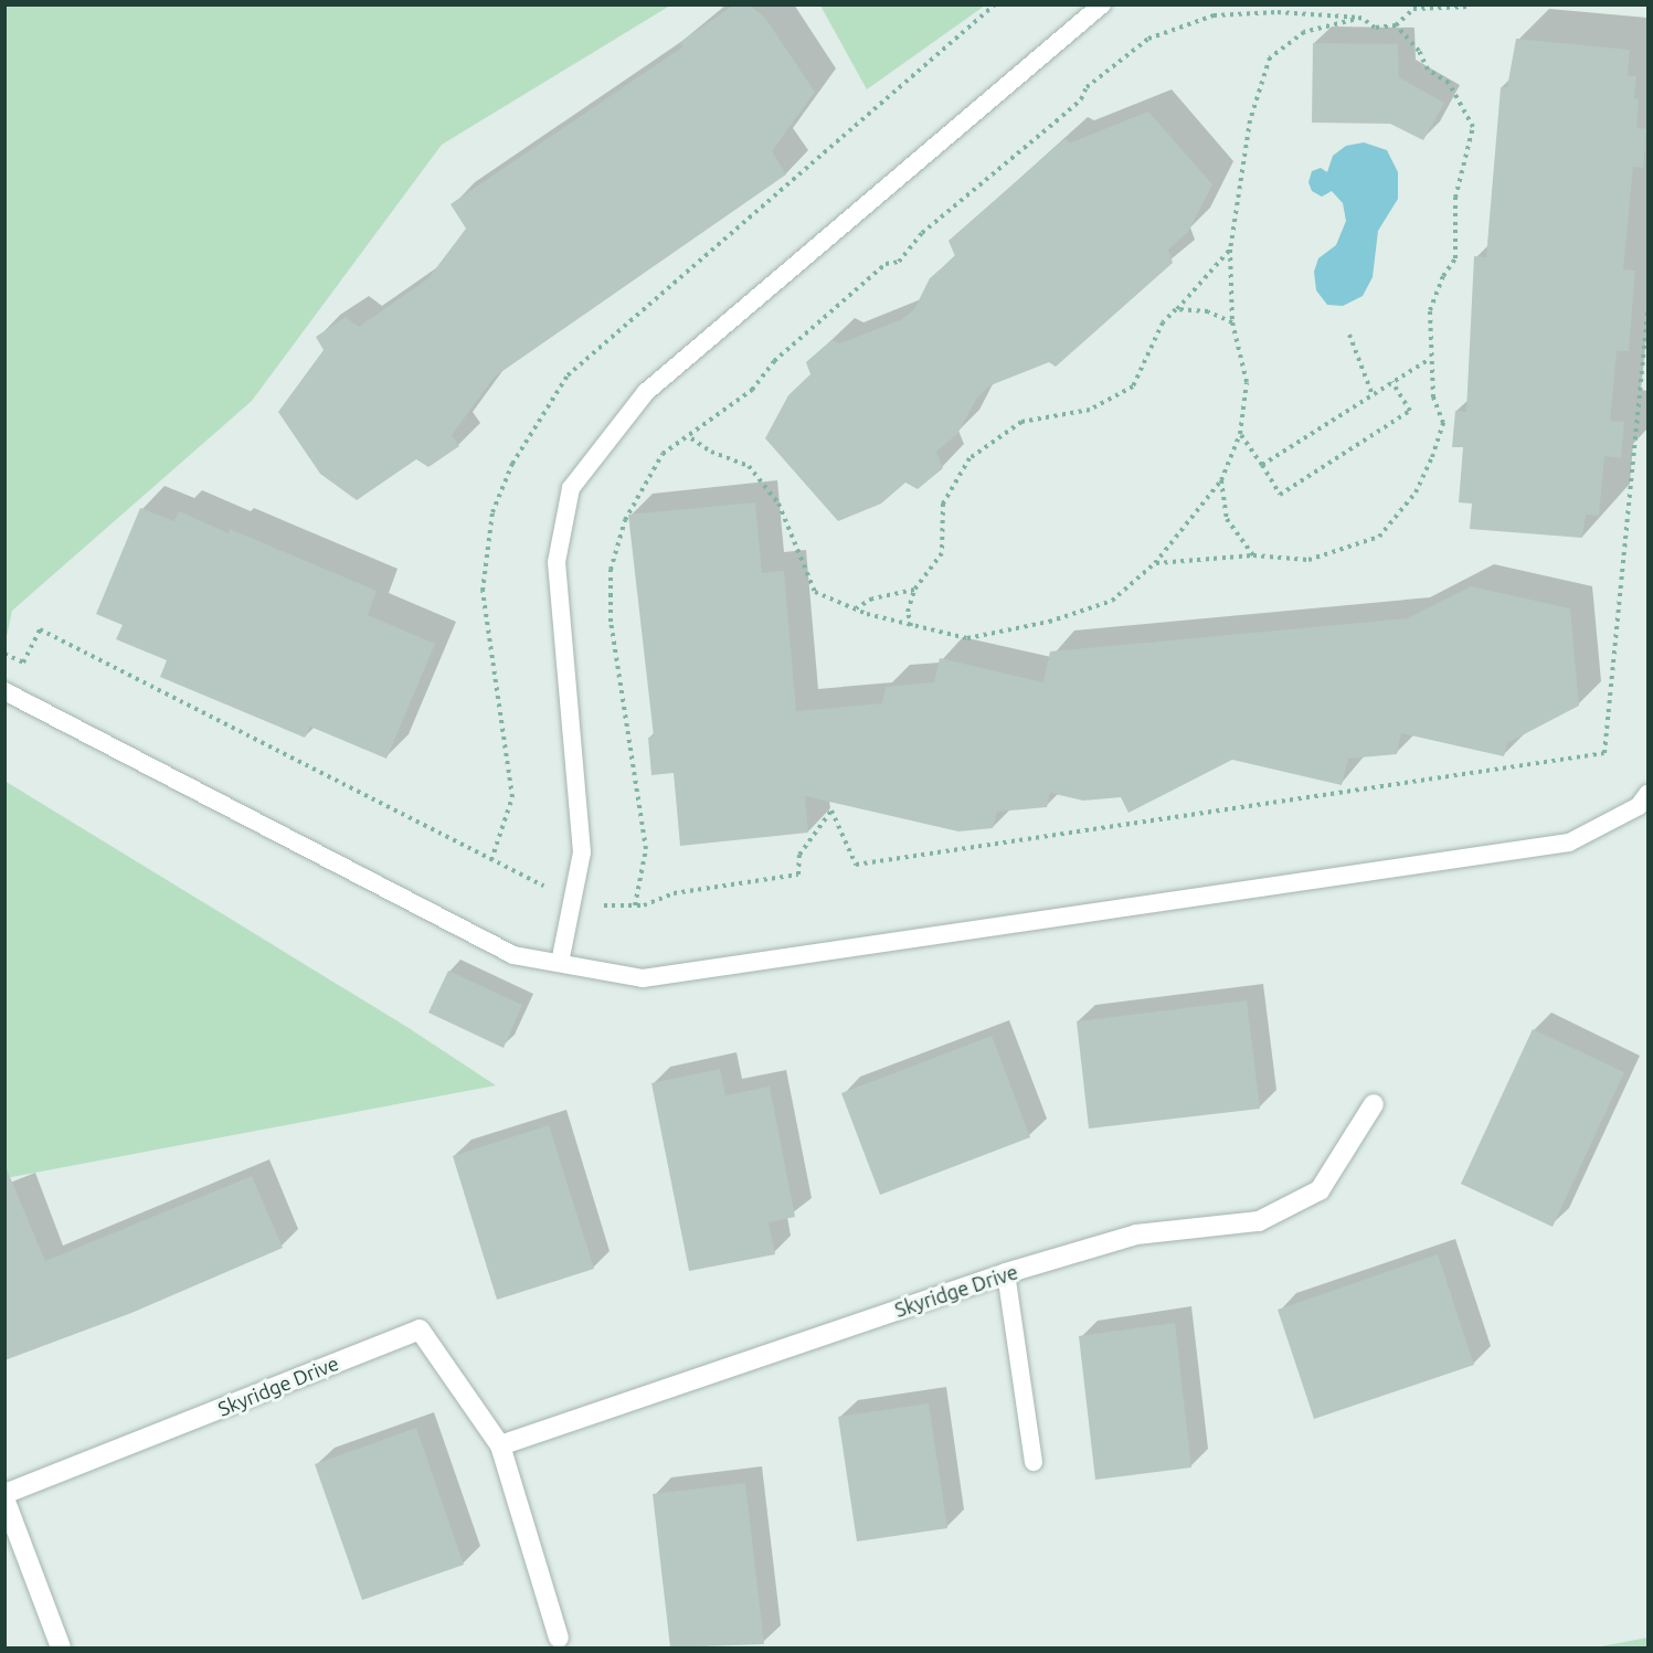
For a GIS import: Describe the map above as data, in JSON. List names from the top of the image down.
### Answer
{
  "streets": {
    "street": ["Skyridge Drive"]
  }
}
